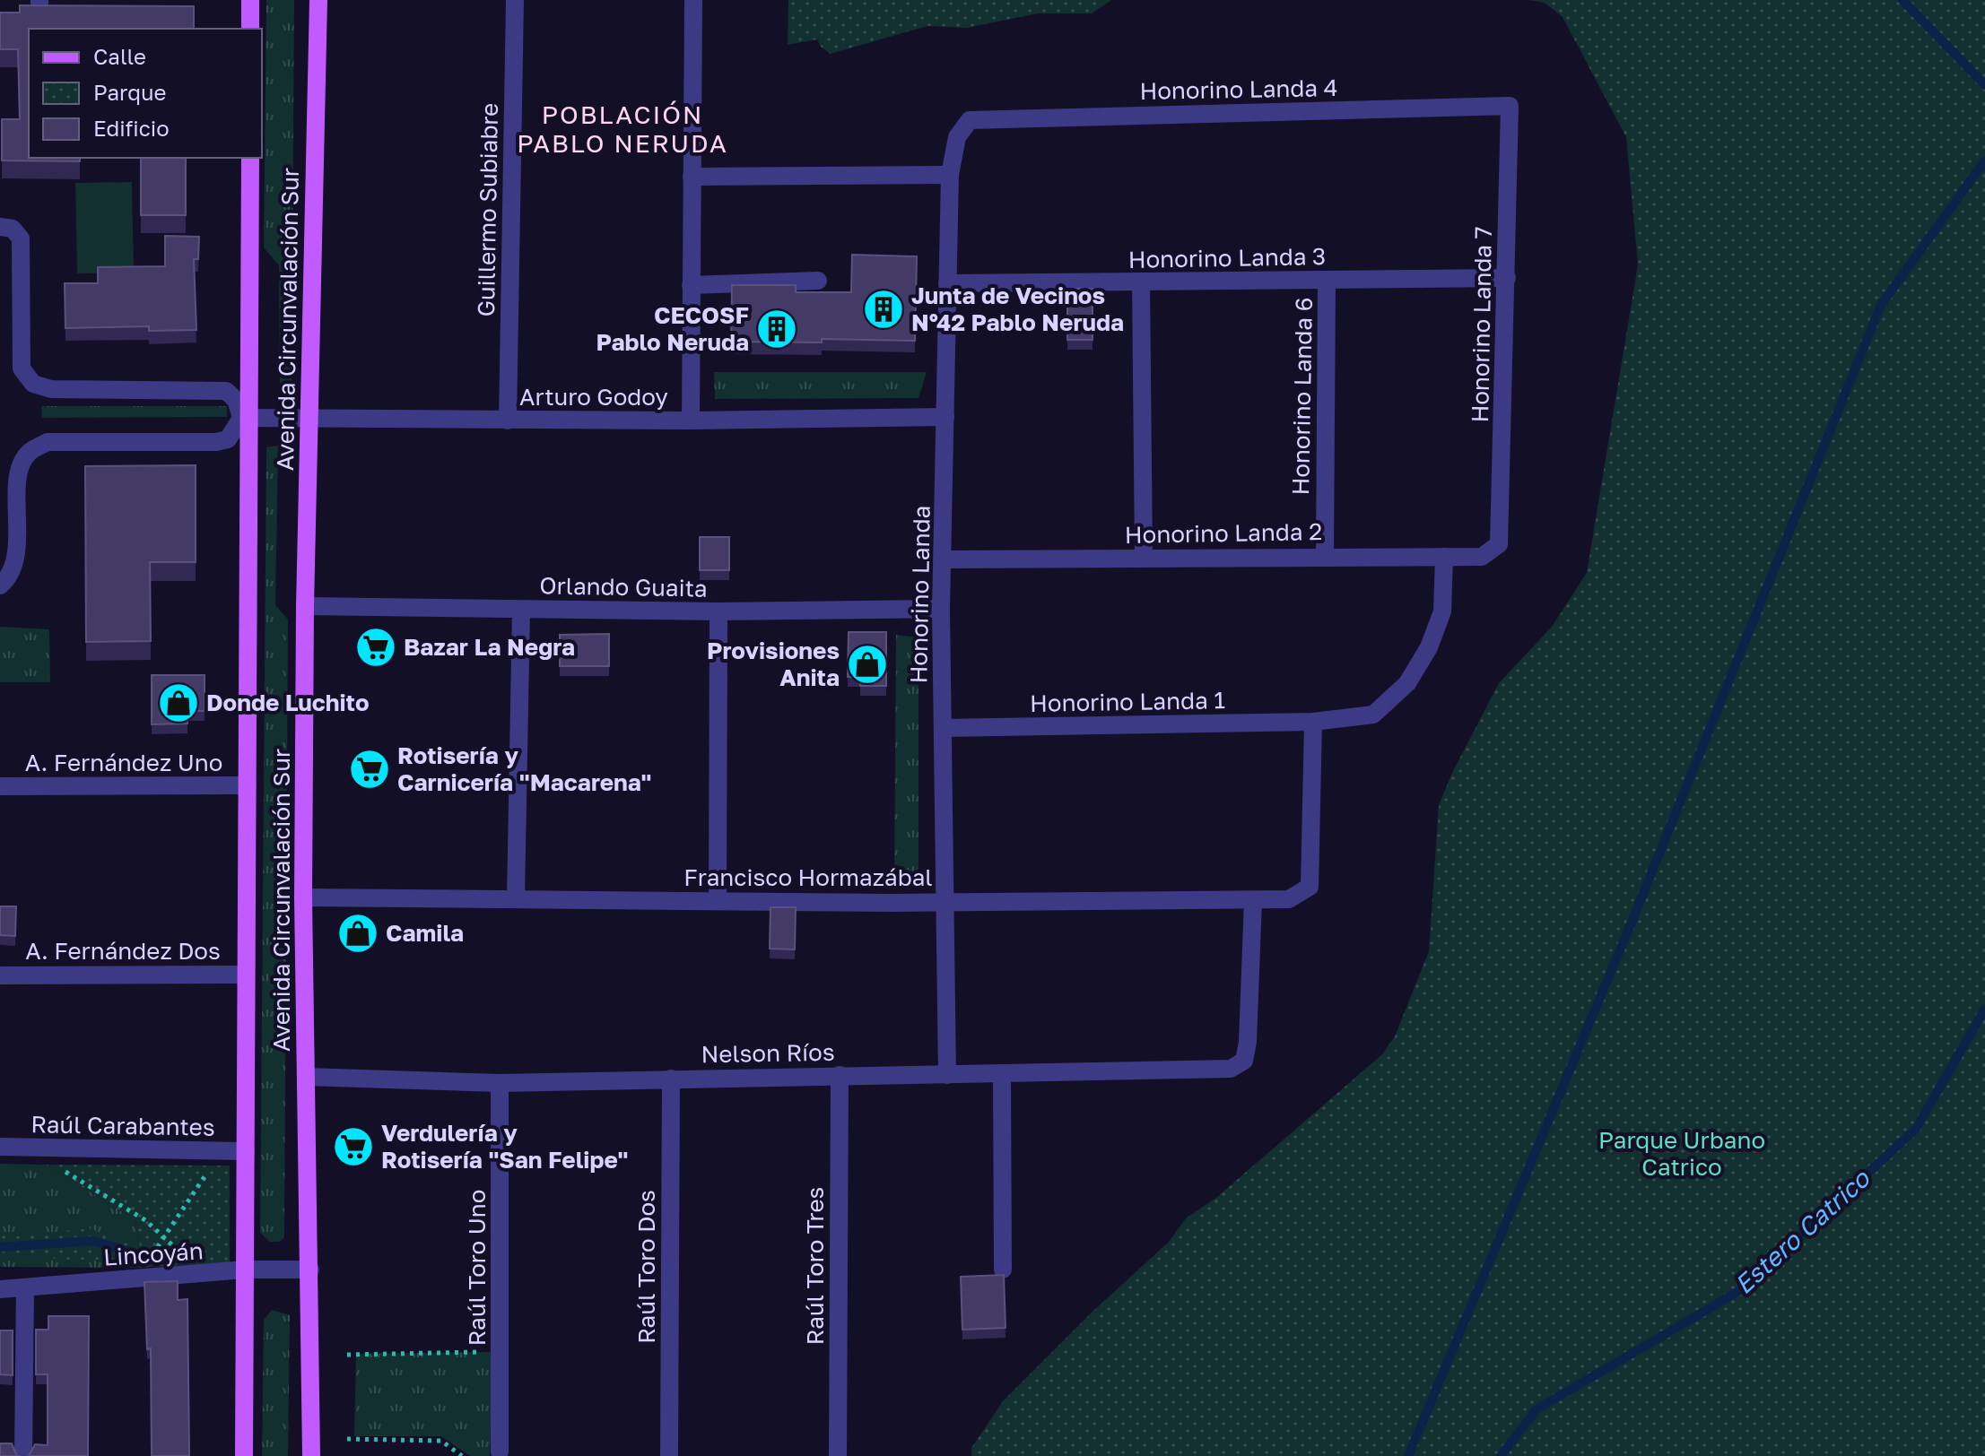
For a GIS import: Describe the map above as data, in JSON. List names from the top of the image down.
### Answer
{
  "streets": {
    "main road": ["Avenida Circunvalación Sur"],
    "street": [
      "Honorino Landa 4",
      "Guillermo Subiabre",
      "Honorino Landa 3",
      "Honorino Landa 7",
      "Honorino Landa 6",
      "Arturo Godoy",
      "Honorino Landa 2",
      "Orlando Guaita",
      "Honorino Landa",
      "Honorino Landa 1",
      "A. Fernández Uno",
      "Francisco Hormazábal",
      "A. Fernández Dos",
      "Nelson Ríos",
      "Raúl Carabantes",
      "Lincoyán",
      "Raúl Toro Tres",
      "Raúl Toro Dos",
      "Raúl Toro Uno"
    ]
  },
  "crossings": [
    ["Honorino Landa 4", "Honorino Landa 7"],
    ["Honorino Landa 4", "Honorino Landa"],
    ["Guillermo Subiabre", "Arturo Godoy"],
    ["Honorino Landa 3", "Honorino Landa 7"],
    ["Honorino Landa 3", "Honorino Landa 6"],
    ["Honorino Landa 3", "Honorino Landa"],
    ["Avenida Circunvalación Sur", "Arturo Godoy"],
    ["Avenida Circunvalación Sur", "Orlando Guaita"],
    ["Avenida Circunvalación Sur", "A. Fernández Uno"],
    ["Avenida Circunvalación Sur", "Francisco Hormazábal"],
    ["Avenida Circunvalación Sur", "A. Fernández Dos"],
    ["Avenida Circunvalación Sur", "Nelson Ríos"],
    ["Avenida Circunvalación Sur", "Raúl Carabantes"],
    ["Avenida Circunvalación Sur", "Lincoyán"],
    ["Honorino Landa 7", "Honorino Landa 2"],
    ["Honorino Landa 6", "Honorino Landa 2"],
    ["Arturo Godoy", "Honorino Landa"],
    ["Honorino Landa 2", "Honorino Landa"],
    ["Orlando Guaita", "Honorino Landa"],
    ["Honorino Landa", "Honorino Landa 1"],
    ["Honorino Landa", "Francisco Hormazábal"],
    ["Honorino Landa", "Nelson Ríos"],
    ["Honorino Landa 1", "Francisco Hormazábal"],
    ["Francisco Hormazábal", "Nelson Ríos"],
    ["Nelson Ríos", "Raúl Toro Tres"],
    ["Nelson Ríos", "Raúl Toro Dos"],
    ["Nelson Ríos", "Raúl Toro Uno"]
  ],
  "districts": ["POBLACIÓN PABLO NERUDA"],
  "water": ["Estero Catrico"],
  "parks": ["Parque Urbano Catrico"],
  "places": {
    "building": ["Junta de Vecinos N°42 Pablo Neruda", "CECOSF Pablo Neruda"],
    "supermarket": ["Bazar La Negra", "Rotisería y Carnicería \"Macarena\"", "Verdulería y Rotisería \"San Felipe\""],
    "shop": ["Provisiones Anita", "Donde Luchito", "Camila"]
  },
  "legend": ["Calle", "Parque", "Edificio"]
}
